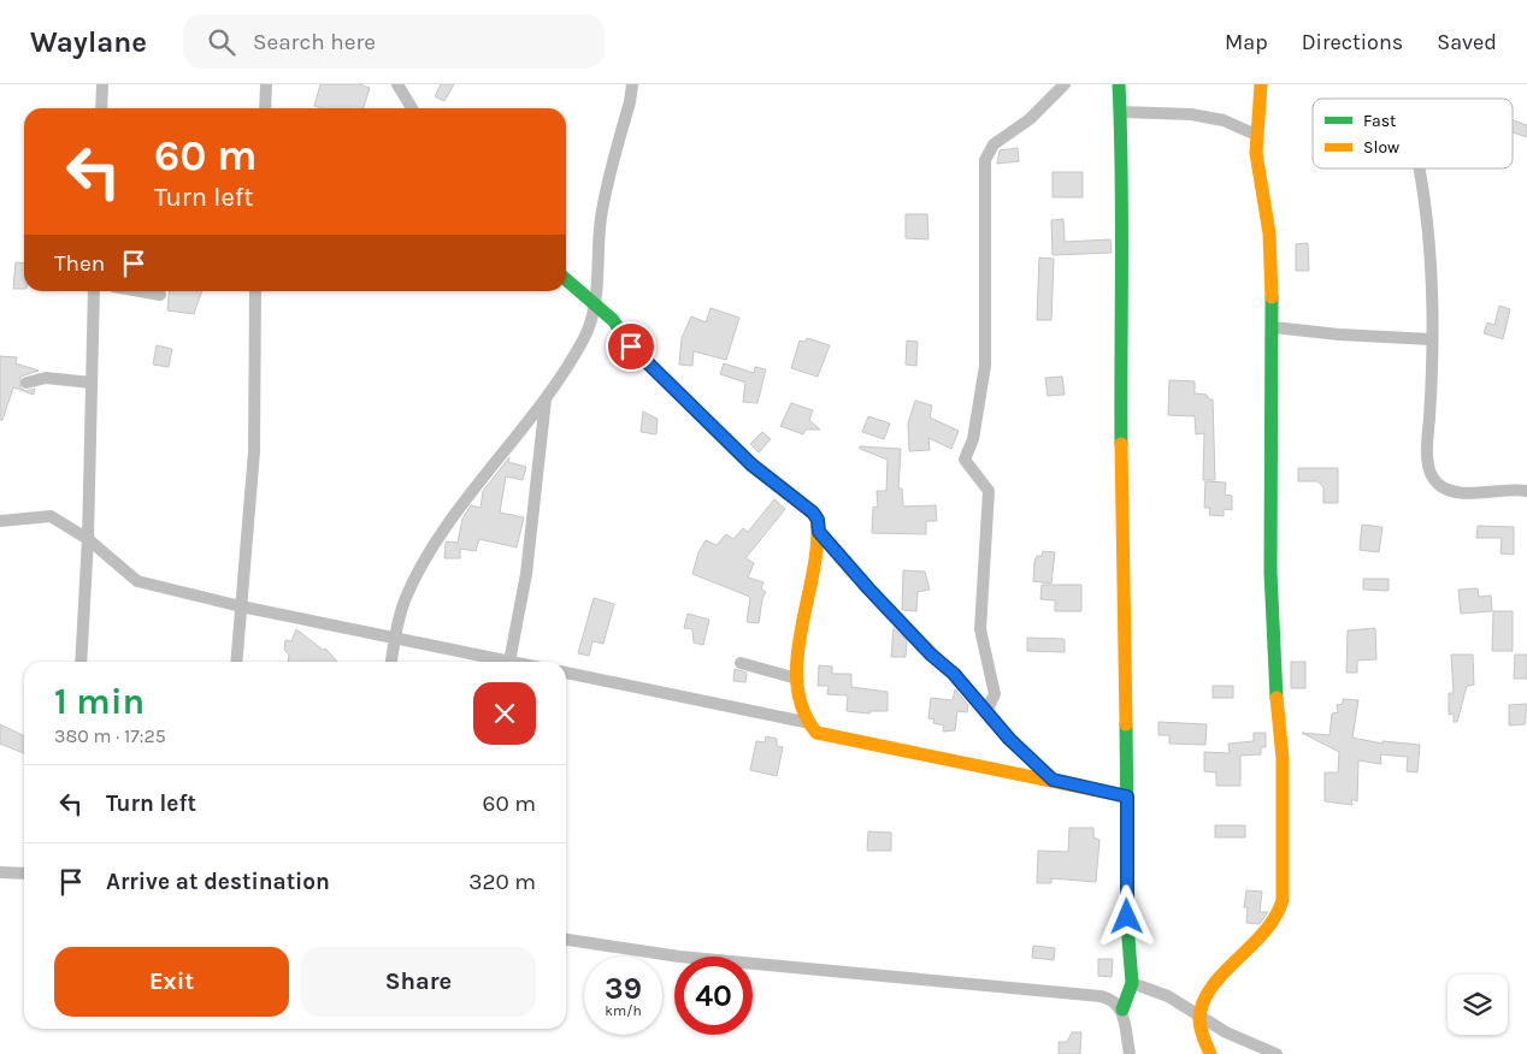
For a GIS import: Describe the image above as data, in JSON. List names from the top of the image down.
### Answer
{
  "legend": ["Fast", "Slow"],
  "page": {
    "header": "Waylane",
    "search": "Search here",
    "nav": ["Map", "Directions", "Saved"],
    "turn": ["60 m", "Turn left"],
    "then": "Then",
    "heading": ["1 min", "380 m · 17:25"],
    "list": [
      {
        "name": "Turn left",
        "value": "60 m"
      },
      {
        "name": "Arrive at destination",
        "value": "320 m"
      }
    ],
    "buttons": ["Exit", "Share"],
    "speed": "39 km/h",
    "limit": "40"
  }
}
